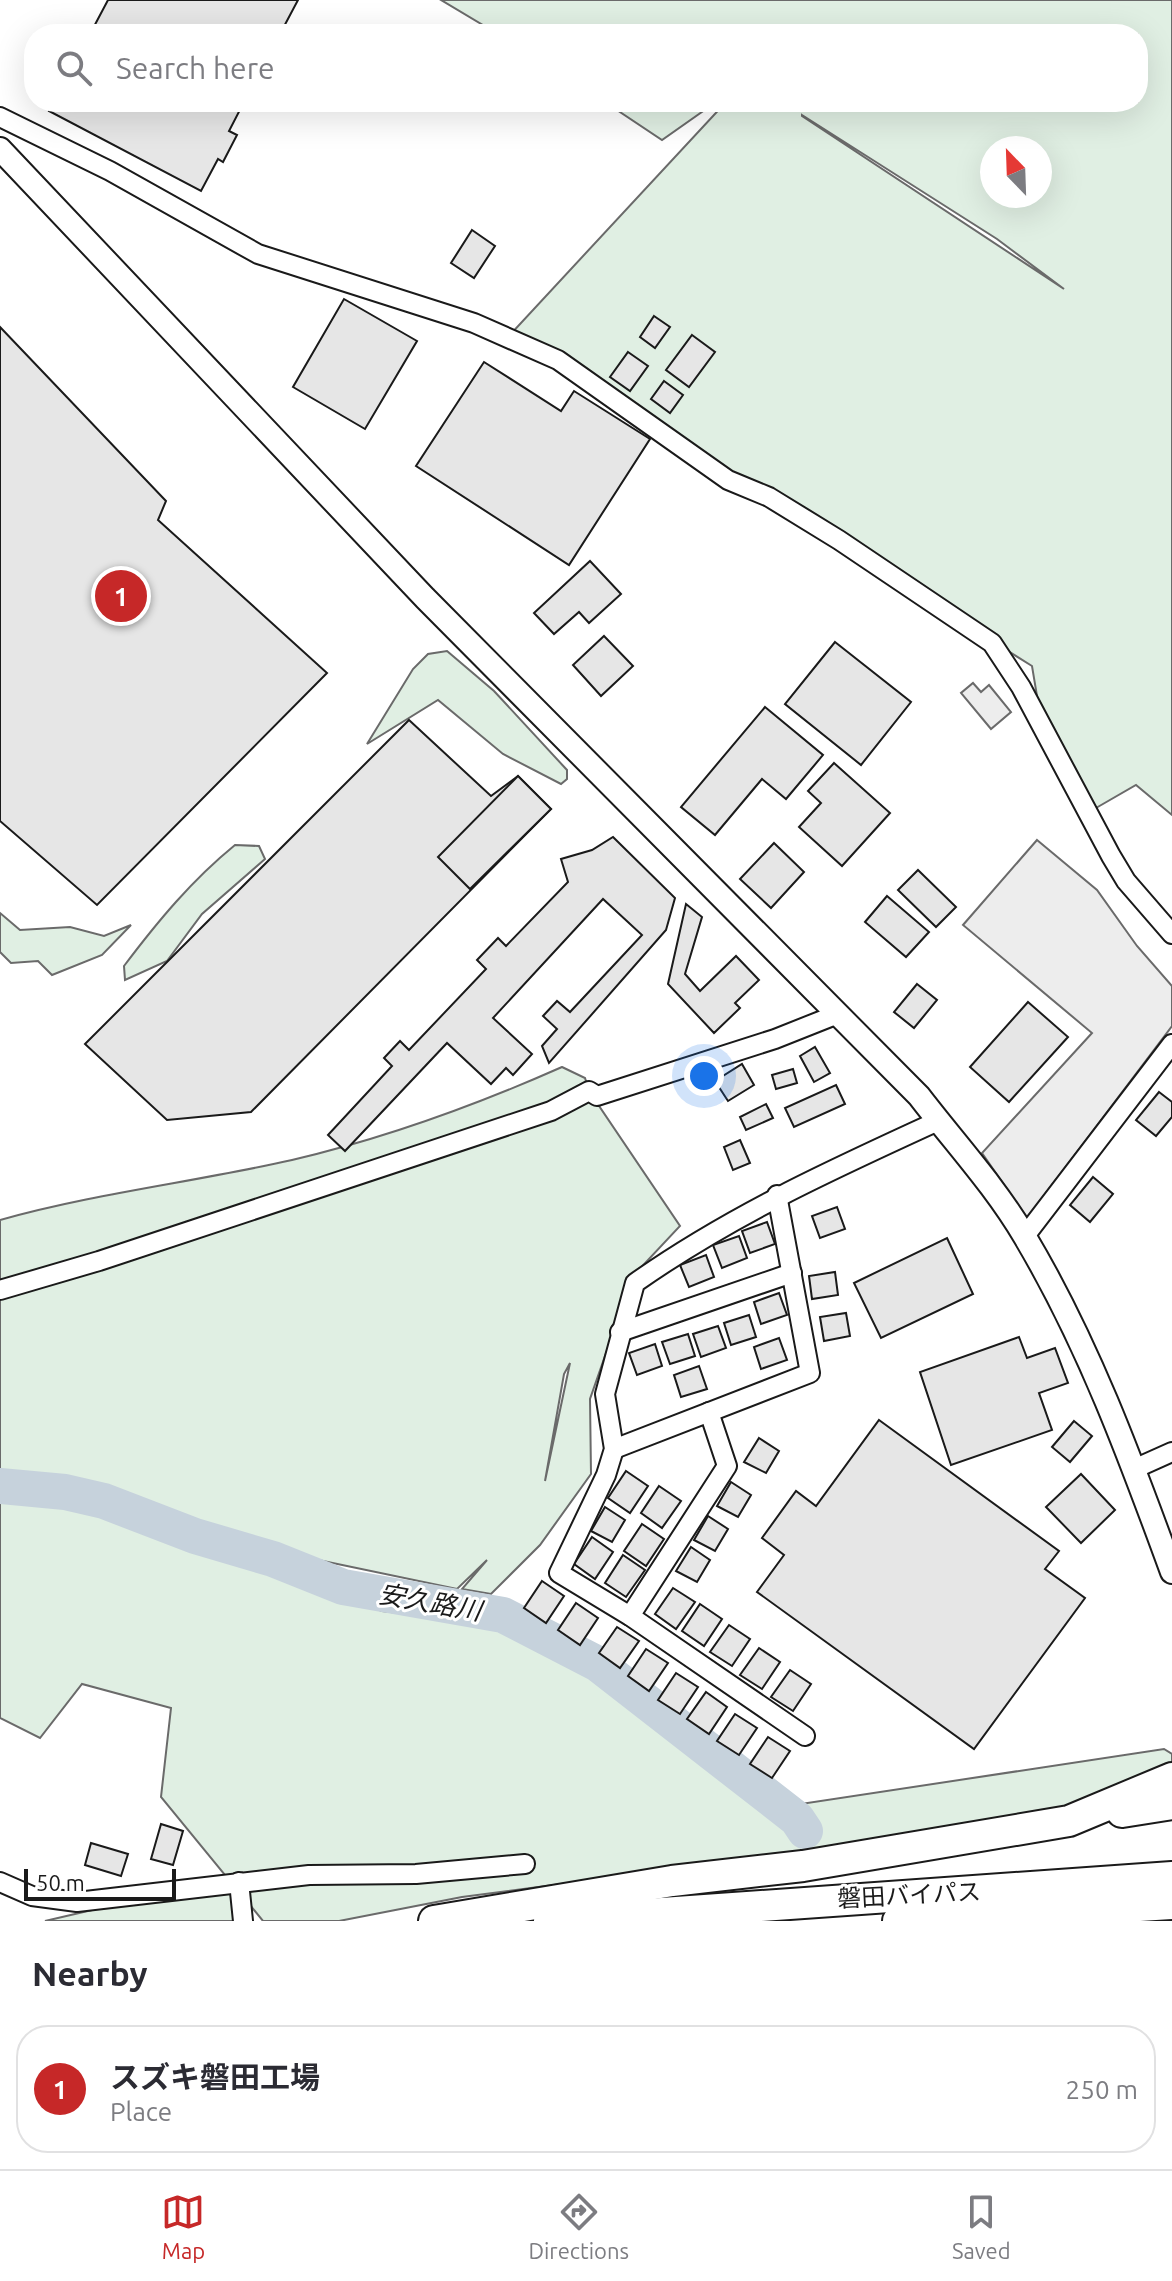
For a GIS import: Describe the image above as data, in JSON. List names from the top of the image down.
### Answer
{
  "streets": {
    "highway": ["磐田バイパス"]
  },
  "water": ["安久路川"],
  "scale_bar": "50 m",
  "north": "top left",
  "page": {
    "search": "Search here",
    "pins": "1",
    "scale": "50 m",
    "heading": "Nearby",
    "list": [
      {
        "mark": "1",
        "name": "スズキ磐田工場",
        "note": "Place",
        "value": "250 m"
      }
    ],
    "nav": ["Map", "Directions", "Saved"]
  }
}
